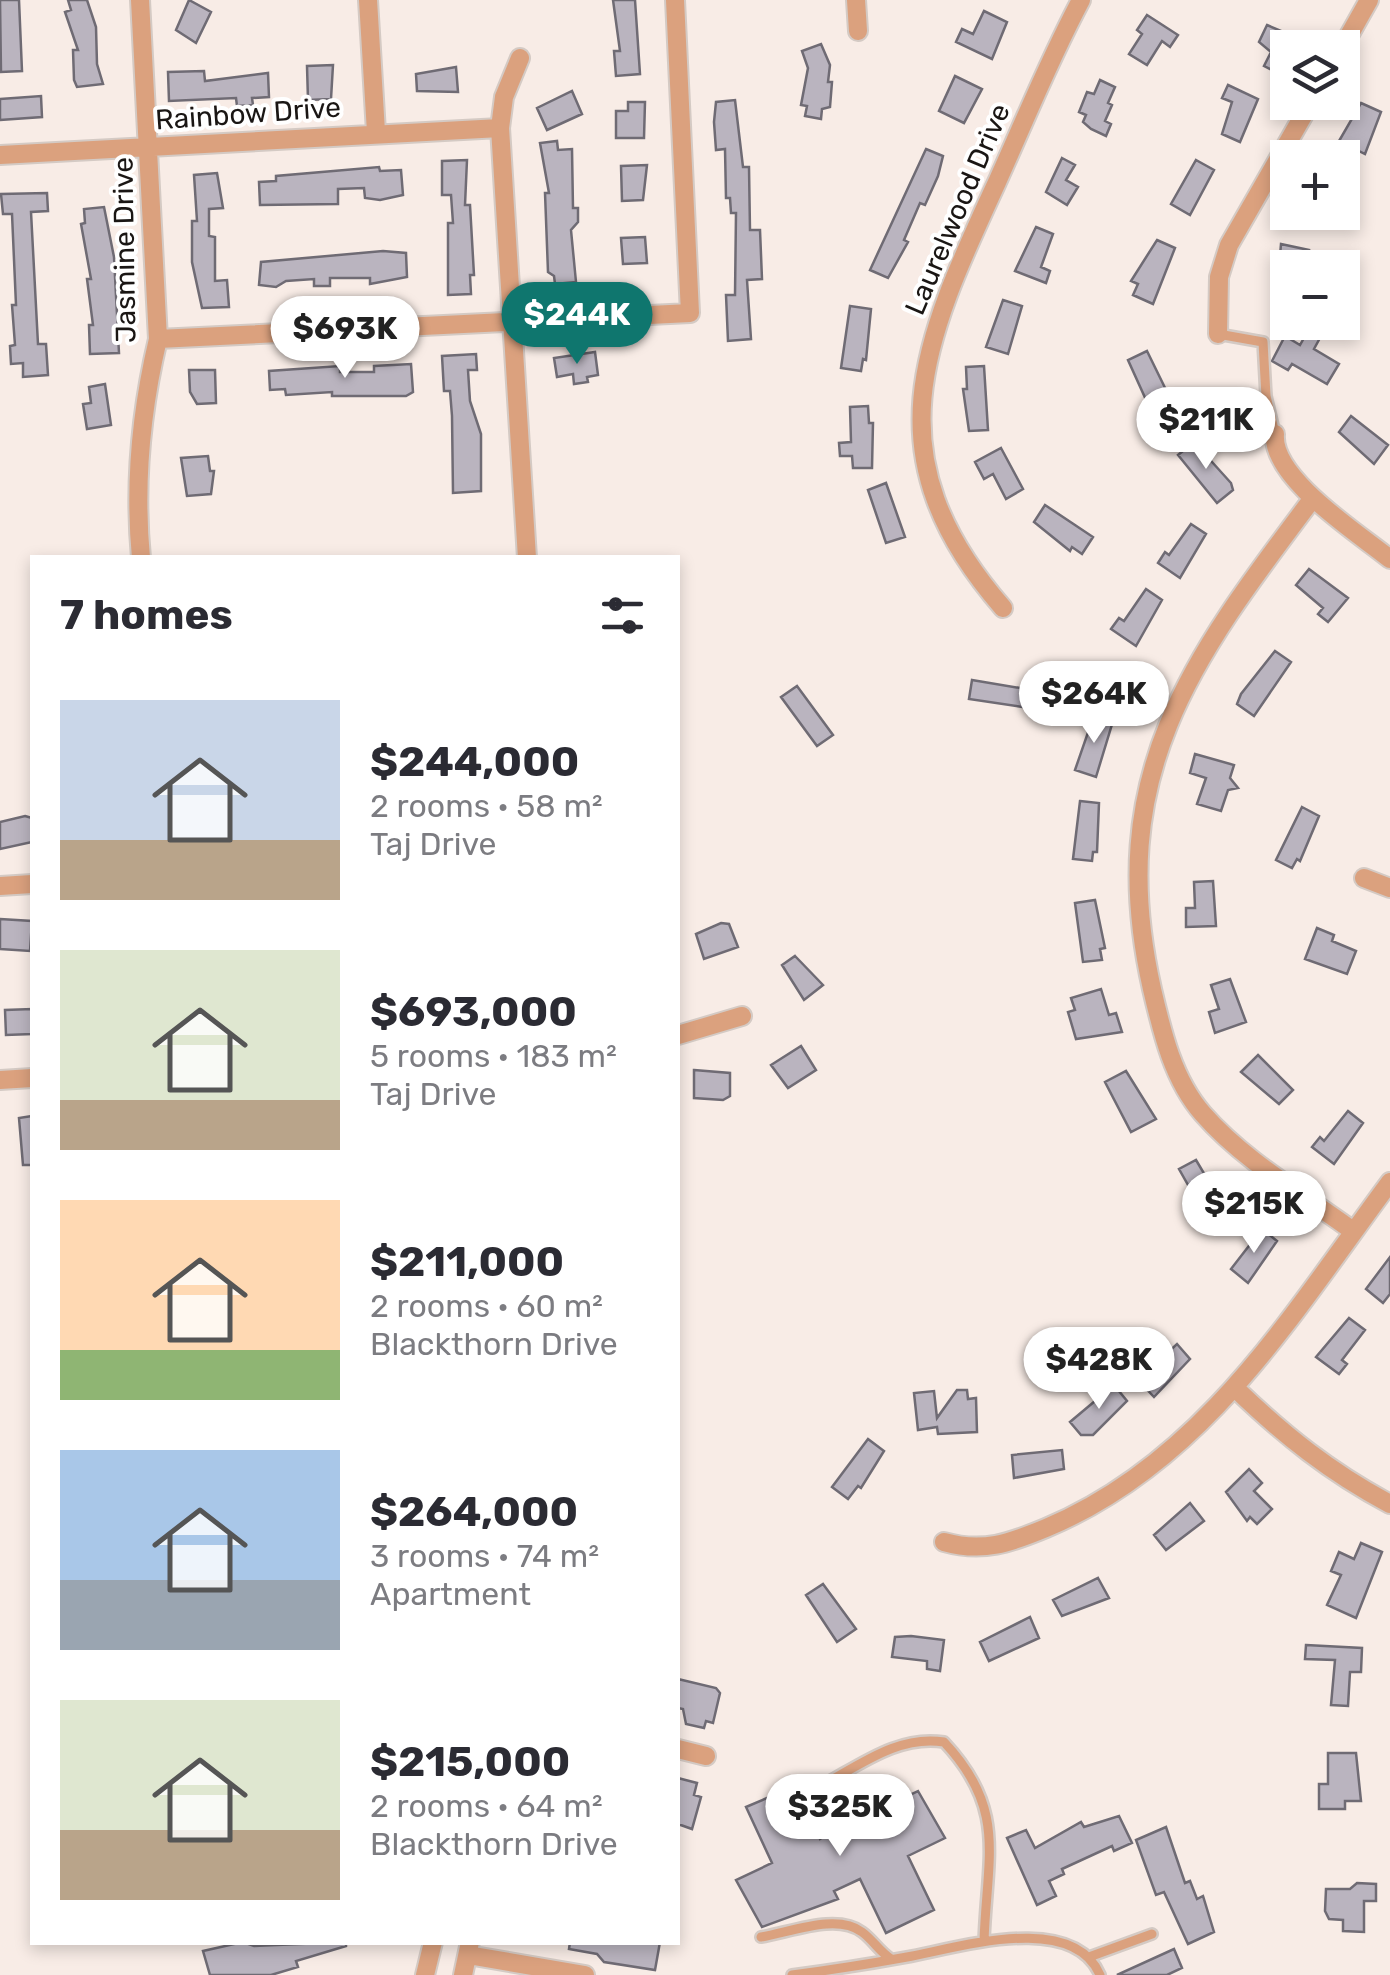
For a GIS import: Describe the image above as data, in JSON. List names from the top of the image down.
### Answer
{
  "streets": {
    "street": ["Rainbow Drive", "Laurelwood Drive", "Jasmine Drive"]
  },
  "crossings": [
    ["Rainbow Drive", "Jasmine Drive"]
  ],
  "page": {
    "map_buttons": ["+", "−"],
    "price": [
      "$244K",
      "$693K",
      "$211K",
      "$264K",
      "$215K",
      "$428K",
      "$325K"
    ],
    "heading": "7 homes",
    "list": [
      {
        "name": "$244,000",
        "note": "2 rooms · 58 m² · Taj Drive"
      },
      {
        "name": "$693,000",
        "note": "5 rooms · 183 m² · Taj Drive"
      },
      {
        "name": "$211,000",
        "note": "2 rooms · 60 m² · Blackthorn Drive"
      },
      {
        "name": "$264,000",
        "note": "3 rooms · 74 m² · Apartment"
      },
      {
        "name": "$215,000",
        "note": "2 rooms · 64 m² · Blackthorn Drive"
      }
    ]
  }
}
